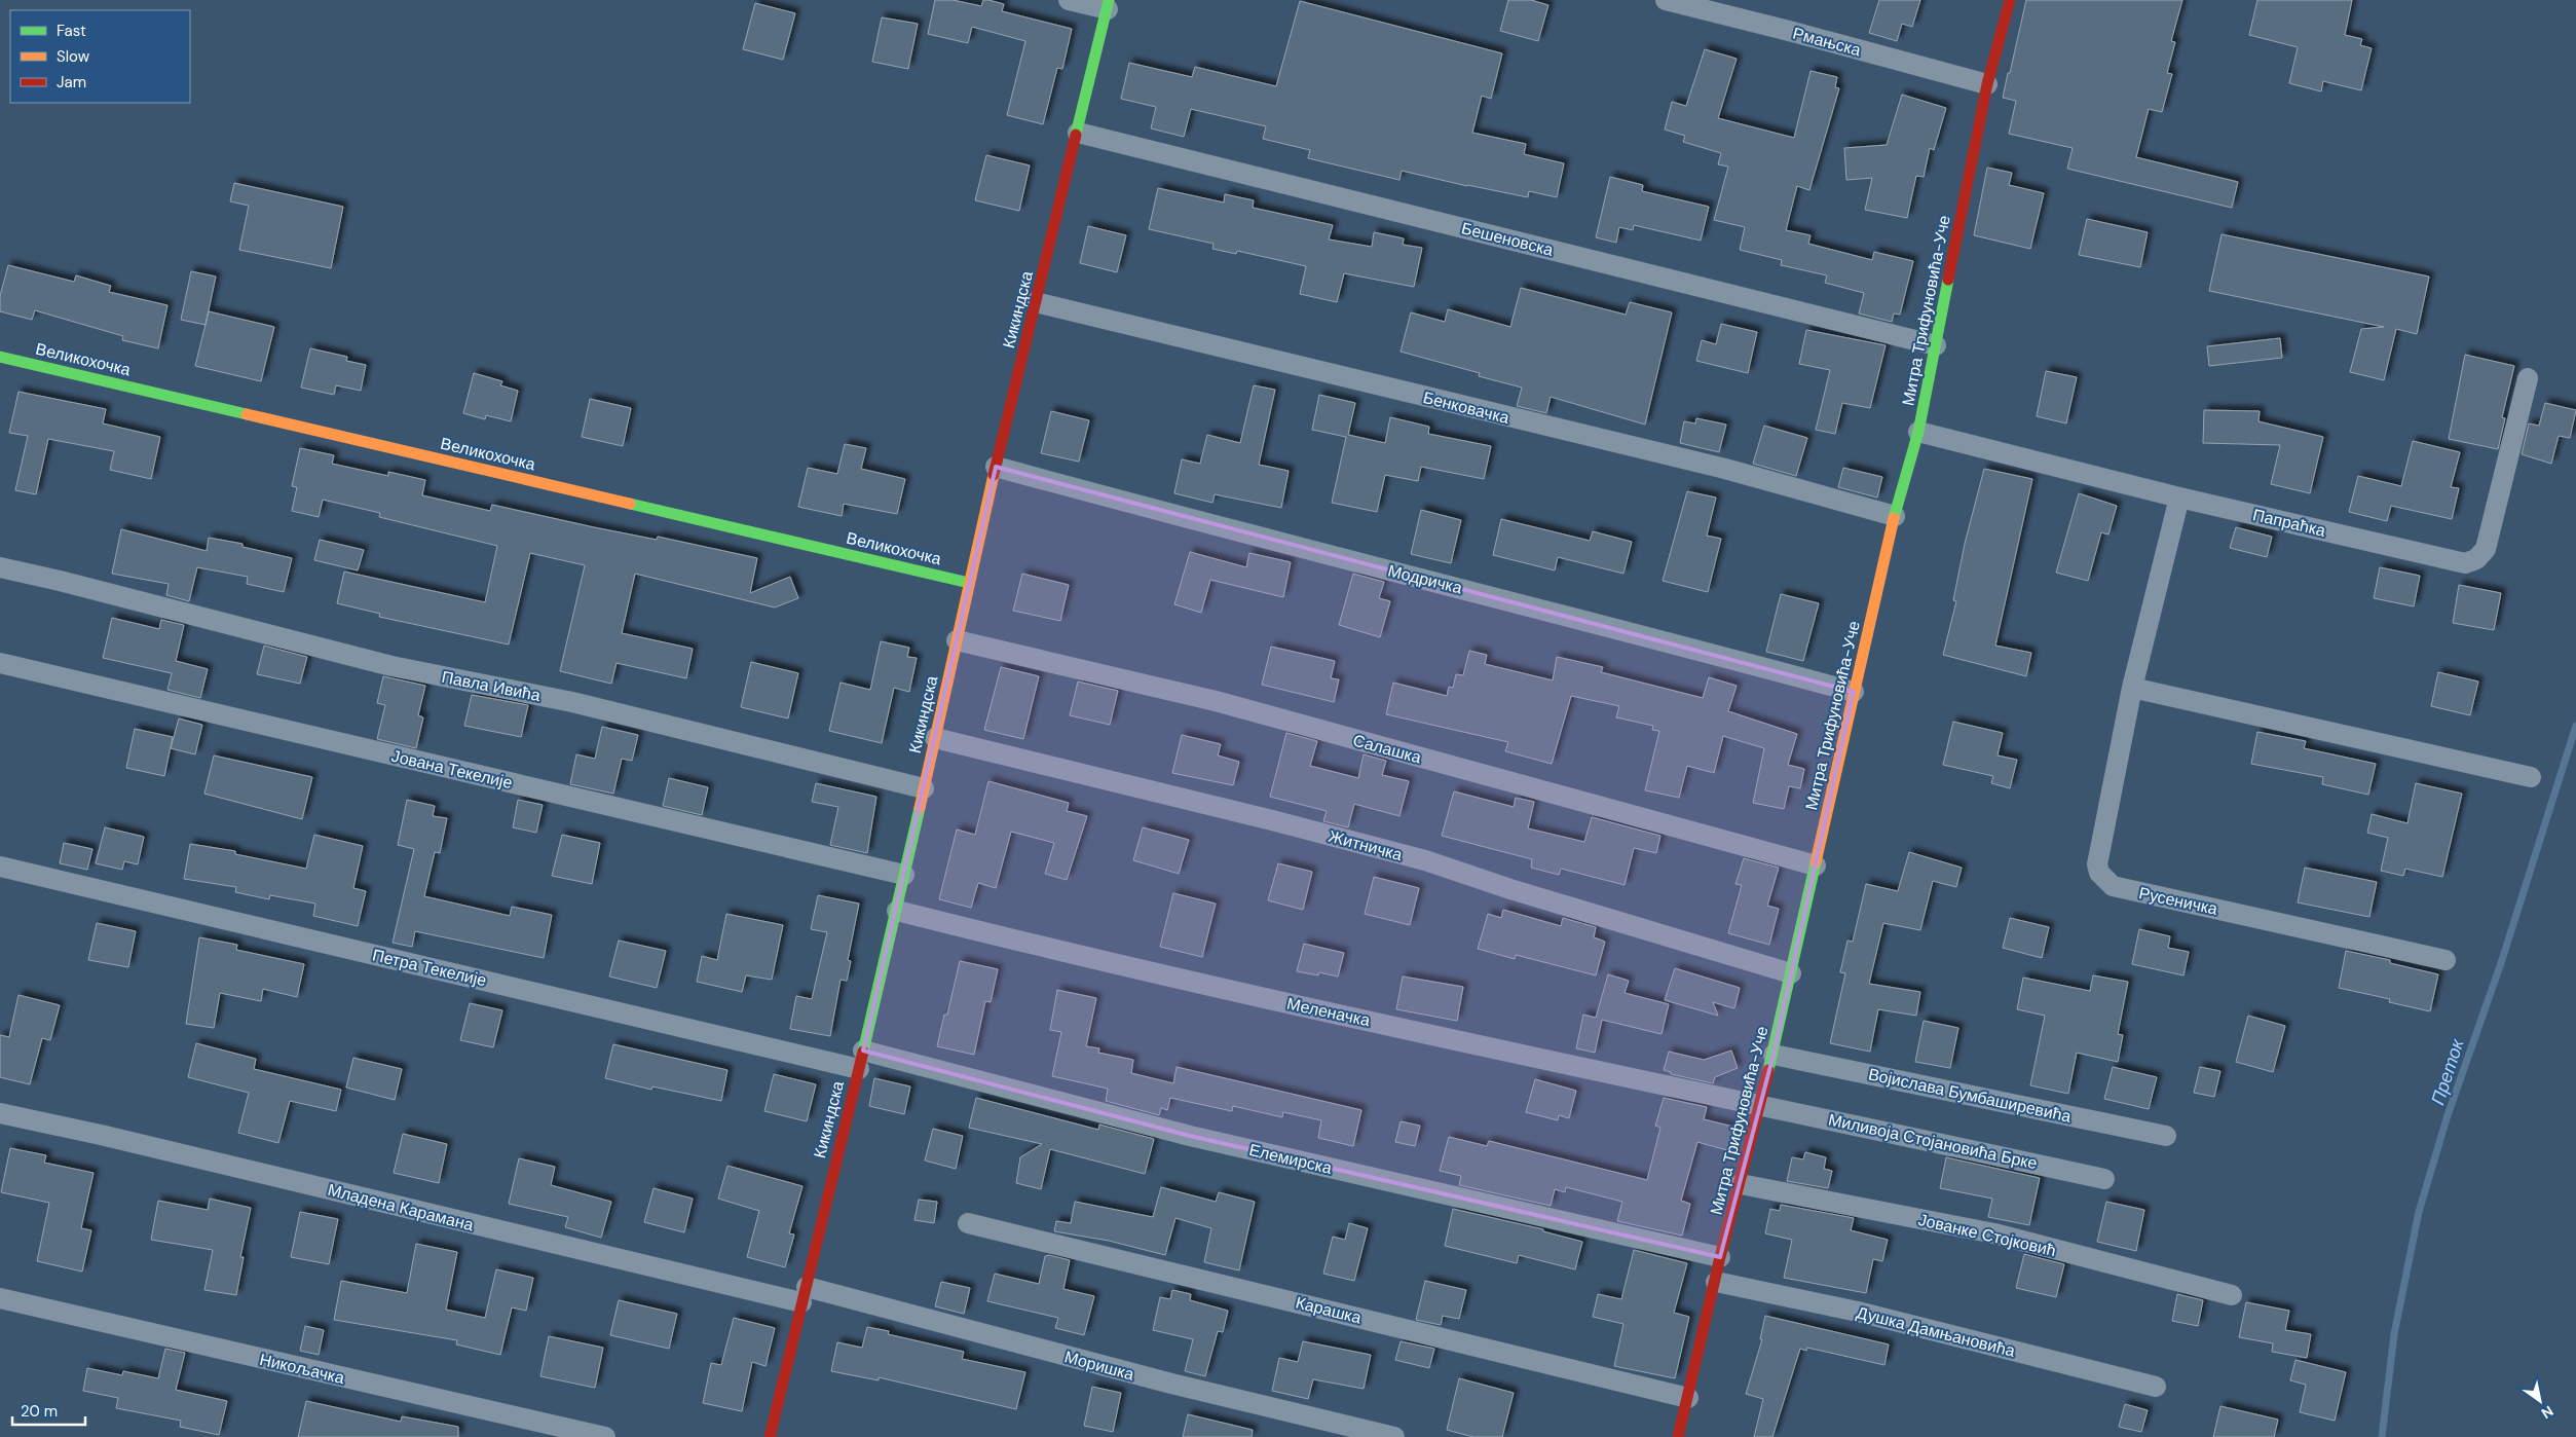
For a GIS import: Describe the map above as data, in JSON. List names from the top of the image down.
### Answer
{
  "streets": {
    "street": [
      "Рмањска",
      "Бешеновска",
      "Кикиндска",
      "Митра Трифуновића-Уче",
      "Великохочка",
      "Бенковачка",
      "Папраћка",
      "Модричка",
      "Павла Ивића",
      "Салашка",
      "Јована Текелије",
      "Житничка",
      "Русеничка",
      "Петра Текелије",
      "Меленачка",
      "Војислава Бумбаширевића",
      "Миливоја Стојановића Брке",
      "Елемирска",
      "Младена Карамана",
      "Јованке Стојковић",
      "Карашка",
      "Душка Дамњановића",
      "Моришка",
      "Никољачка"
    ]
  },
  "crossings": [
    ["Рмањска", "Митра Трифуновића-Уче"],
    ["Бешеновска", "Кикиндска"],
    ["Бешеновска", "Митра Трифуновића-Уче"],
    ["Кикиндска", "Великохочка"],
    ["Кикиндска", "Бенковачка"],
    ["Кикиндска", "Модричка"],
    ["Кикиндска", "Павла Ивића"],
    ["Кикиндска", "Салашка"],
    ["Кикиндска", "Јована Текелије"],
    ["Кикиндска", "Житничка"],
    ["Кикиндска", "Петра Текелије"],
    ["Кикиндска", "Меленачка"],
    ["Кикиндска", "Елемирска"],
    ["Кикиндска", "Младена Карамана"],
    ["Кикиндска", "Моришка"],
    ["Митра Трифуновића-Уче", "Бенковачка"],
    ["Митра Трифуновића-Уче", "Папраћка"],
    ["Митра Трифуновића-Уче", "Модричка"],
    ["Митра Трифуновића-Уче", "Салашка"],
    ["Митра Трифуновића-Уче", "Житничка"],
    ["Митра Трифуновића-Уче", "Меленачка"],
    ["Митра Трифуновића-Уче", "Војислава Бумбаширевића"],
    ["Митра Трифуновића-Уче", "Миливоја Стојановића Брке"],
    ["Митра Трифуновића-Уче", "Елемирска"],
    ["Митра Трифуновића-Уче", "Јованке Стојковић"],
    ["Митра Трифуновића-Уче", "Карашка"],
    ["Митра Трифуновића-Уче", "Душка Дамњановића"],
    ["Папраћка", "Русеничка"],
    ["Петра Текелије", "Елемирска"],
    ["Меленачка", "Миливоја Стојановића Брке"],
    ["Младена Карамана", "Моришка"]
  ],
  "water": ["Преток"],
  "legend": ["Fast", "Slow", "Jam"],
  "scale_bar": "20 m",
  "north": "bottom right"
}
